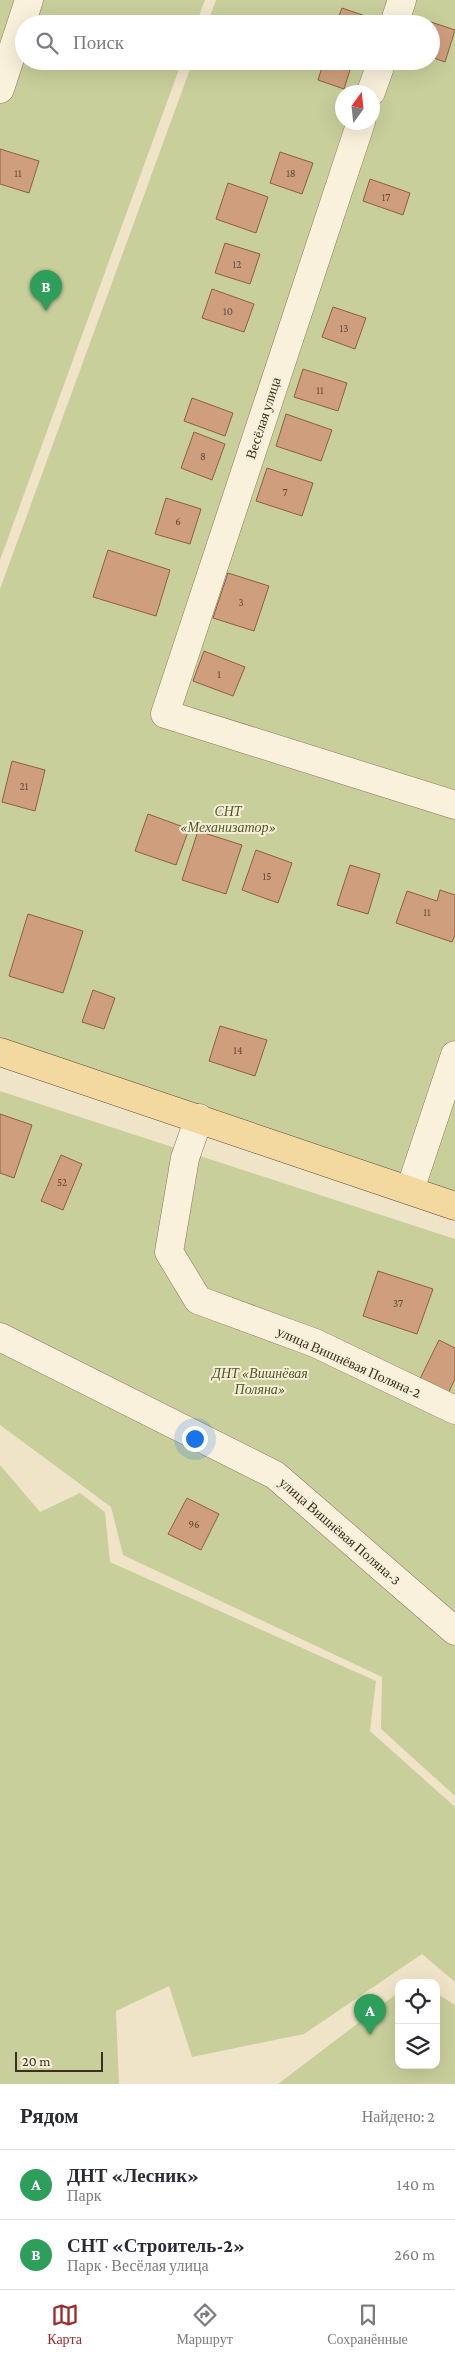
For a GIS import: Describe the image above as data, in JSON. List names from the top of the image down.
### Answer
{
  "streets": {
    "street": ["Весёлая улица", "улица Вишнёвая Поляна-2", "улица Вишнёвая Поляна-3"]
  },
  "parks": ["СНТ «Механизатор»", "ДНТ «Вишнёвая Поляна»"],
  "house_numbers": [
    "11",
    "18",
    "17",
    "12",
    "10",
    "13",
    "11",
    "8",
    "7",
    "6",
    "3",
    "1",
    "21",
    "15",
    "11",
    "14",
    "52",
    "37",
    "96"
  ],
  "scale_bar": "20 m",
  "north": "top",
  "page": {
    "search": "Поиск",
    "pins": ["B", "A"],
    "scale": "20 m",
    "heading": ["Рядом", "Найдено: 2"],
    "list": [
      {
        "mark": "A",
        "name": "ДНТ «Лесник»",
        "note": "Парк",
        "value": "140 m"
      },
      {
        "mark": "B",
        "name": "СНТ «Строитель-2»",
        "note": "Парк · Весёлая улица",
        "value": "260 m"
      }
    ],
    "nav": ["Карта", "Маршрут", "Сохранённые"]
  }
}
